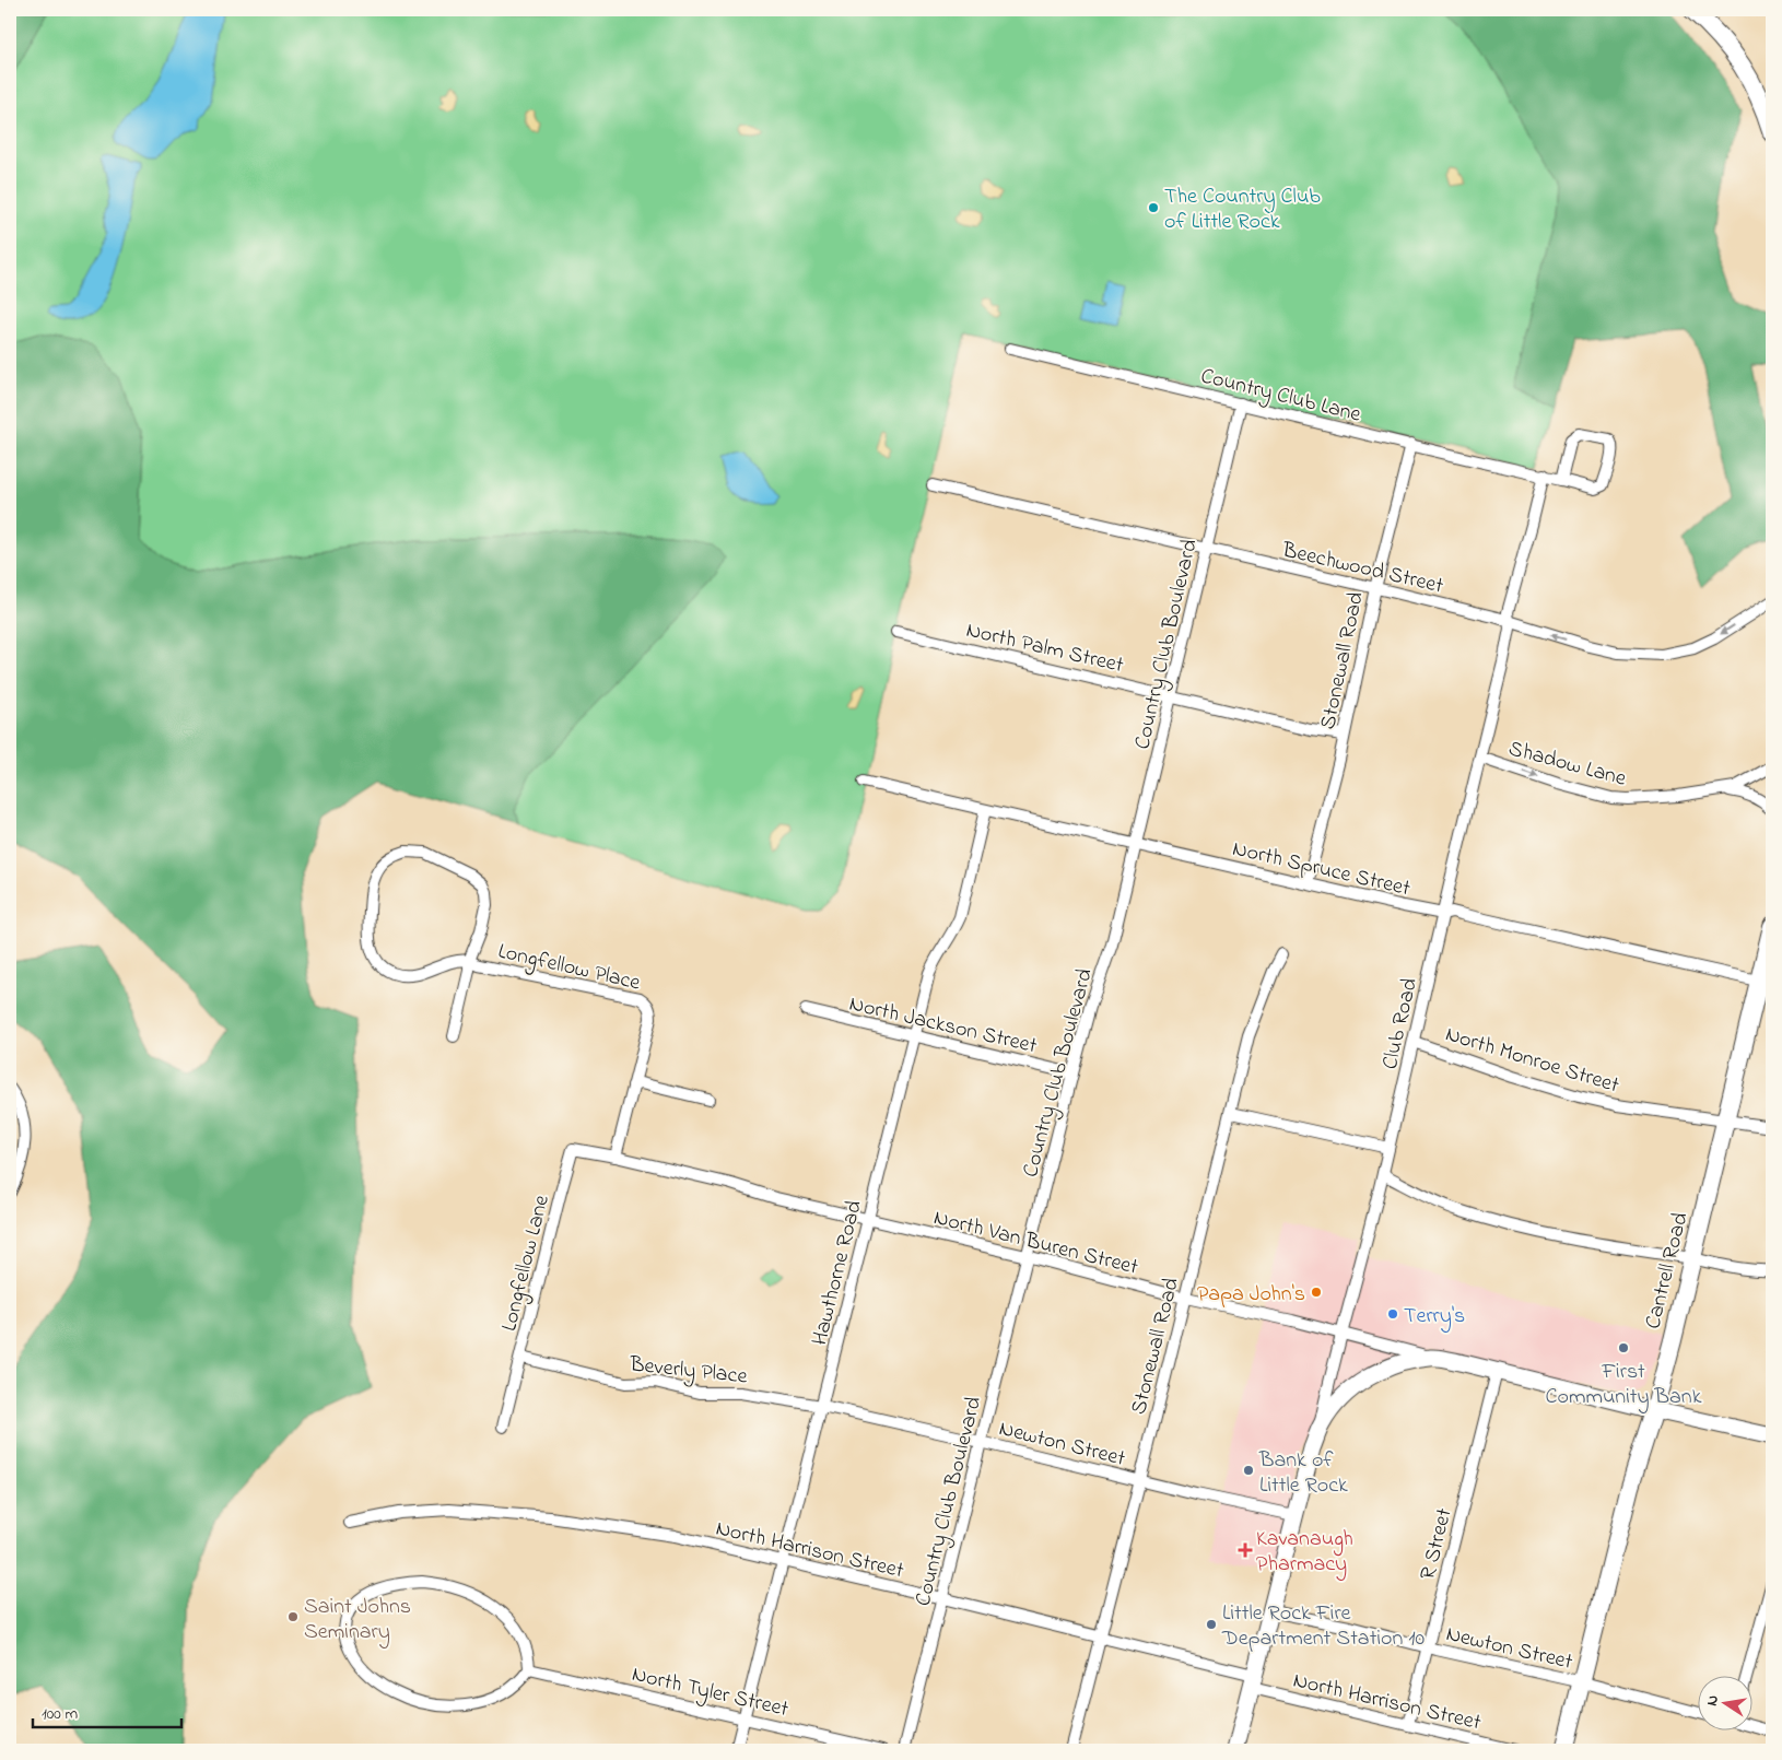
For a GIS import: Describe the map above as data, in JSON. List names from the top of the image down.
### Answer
{
  "streets": {
    "main road": ["Cantrell Road"],
    "street": [
      "Country Club Lane",
      "Beechwood Street",
      "Country Club Boulevard",
      "North Palm Street",
      "Stonewall Road",
      "Shadow Lane",
      "North Spruce Street",
      "Longfellow Place",
      "North Jackson Street",
      "Club Road",
      "North Monroe Street",
      "North Van Buren Street",
      "Longfellow Lane",
      "Hawthorne Road",
      "Beverly Place",
      "Newton Street",
      "R Street",
      "North Harrison Street",
      "North Tyler Street"
    ]
  },
  "crossings": [
    ["Country Club Lane", "Country Club Boulevard"],
    ["Country Club Lane", "Stonewall Road"],
    ["Beechwood Street", "Country Club Boulevard"],
    ["Beechwood Street", "Stonewall Road"],
    ["Beechwood Street", "Club Road"],
    ["Country Club Boulevard", "North Palm Street"],
    ["Country Club Boulevard", "North Spruce Street"],
    ["Country Club Boulevard", "North Jackson Street"],
    ["Country Club Boulevard", "North Van Buren Street"],
    ["Country Club Boulevard", "Newton Street"],
    ["Country Club Boulevard", "North Harrison Street"],
    ["North Palm Street", "Stonewall Road"],
    ["Stonewall Road", "North Spruce Street"],
    ["Stonewall Road", "North Van Buren Street"],
    ["Stonewall Road", "Newton Street"],
    ["Stonewall Road", "North Harrison Street"],
    ["Shadow Lane", "Club Road"],
    ["North Spruce Street", "Club Road"],
    ["North Spruce Street", "Cantrell Road"],
    ["North Spruce Street", "Hawthorne Road"],
    ["Longfellow Place", "Longfellow Lane"],
    ["North Jackson Street", "Hawthorne Road"],
    ["Club Road", "North Monroe Street"],
    ["Club Road", "North Van Buren Street"],
    ["North Monroe Street", "Cantrell Road"],
    ["North Van Buren Street", "Hawthorne Road"],
    ["Longfellow Lane", "Beverly Place"],
    ["Cantrell Road", "Newton Street"],
    ["Hawthorne Road", "Beverly Place"],
    ["Hawthorne Road", "Newton Street"],
    ["Hawthorne Road", "North Harrison Street"],
    ["Hawthorne Road", "North Tyler Street"],
    ["Beverly Place", "Newton Street"],
    ["Newton Street", "R Street"],
    ["R Street", "North Harrison Street"]
  ],
  "one_way": ["Shadow Lane"],
  "places": {
    "other": [
      "The Country Club of Little Rock",
      "Papa John's",
      "Terry's",
      "First Community Bank",
      "Bank of Little Rock",
      "Saint Johns Seminary",
      "Little Rock Fire Department Station 10"
    ],
    "health": ["Kavanaugh Pharmacy"]
  },
  "scale_bar": "100 m",
  "north": "left"
}
